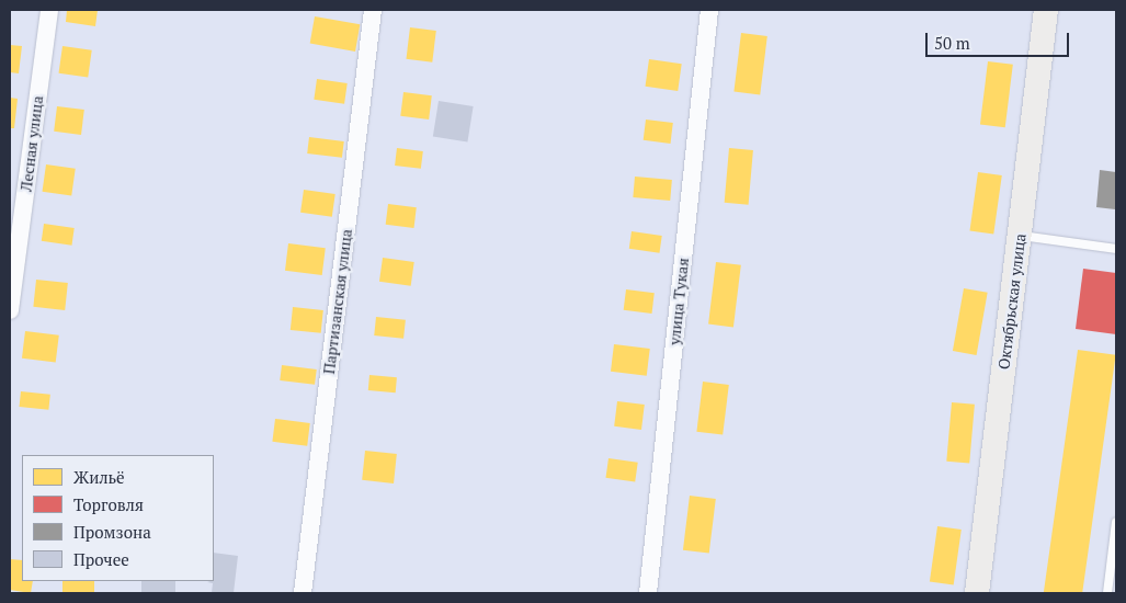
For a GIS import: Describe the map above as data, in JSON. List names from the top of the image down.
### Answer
{
  "streets": {
    "main road": ["Октябрьская улица"],
    "street": ["Лесная улица", "Партизанская улица", "улица Тукая"]
  },
  "legend": [
    "Жильё",
    "Торговля",
    "Промзона",
    "Прочее"
  ],
  "scale_bar": "50 m"
}
